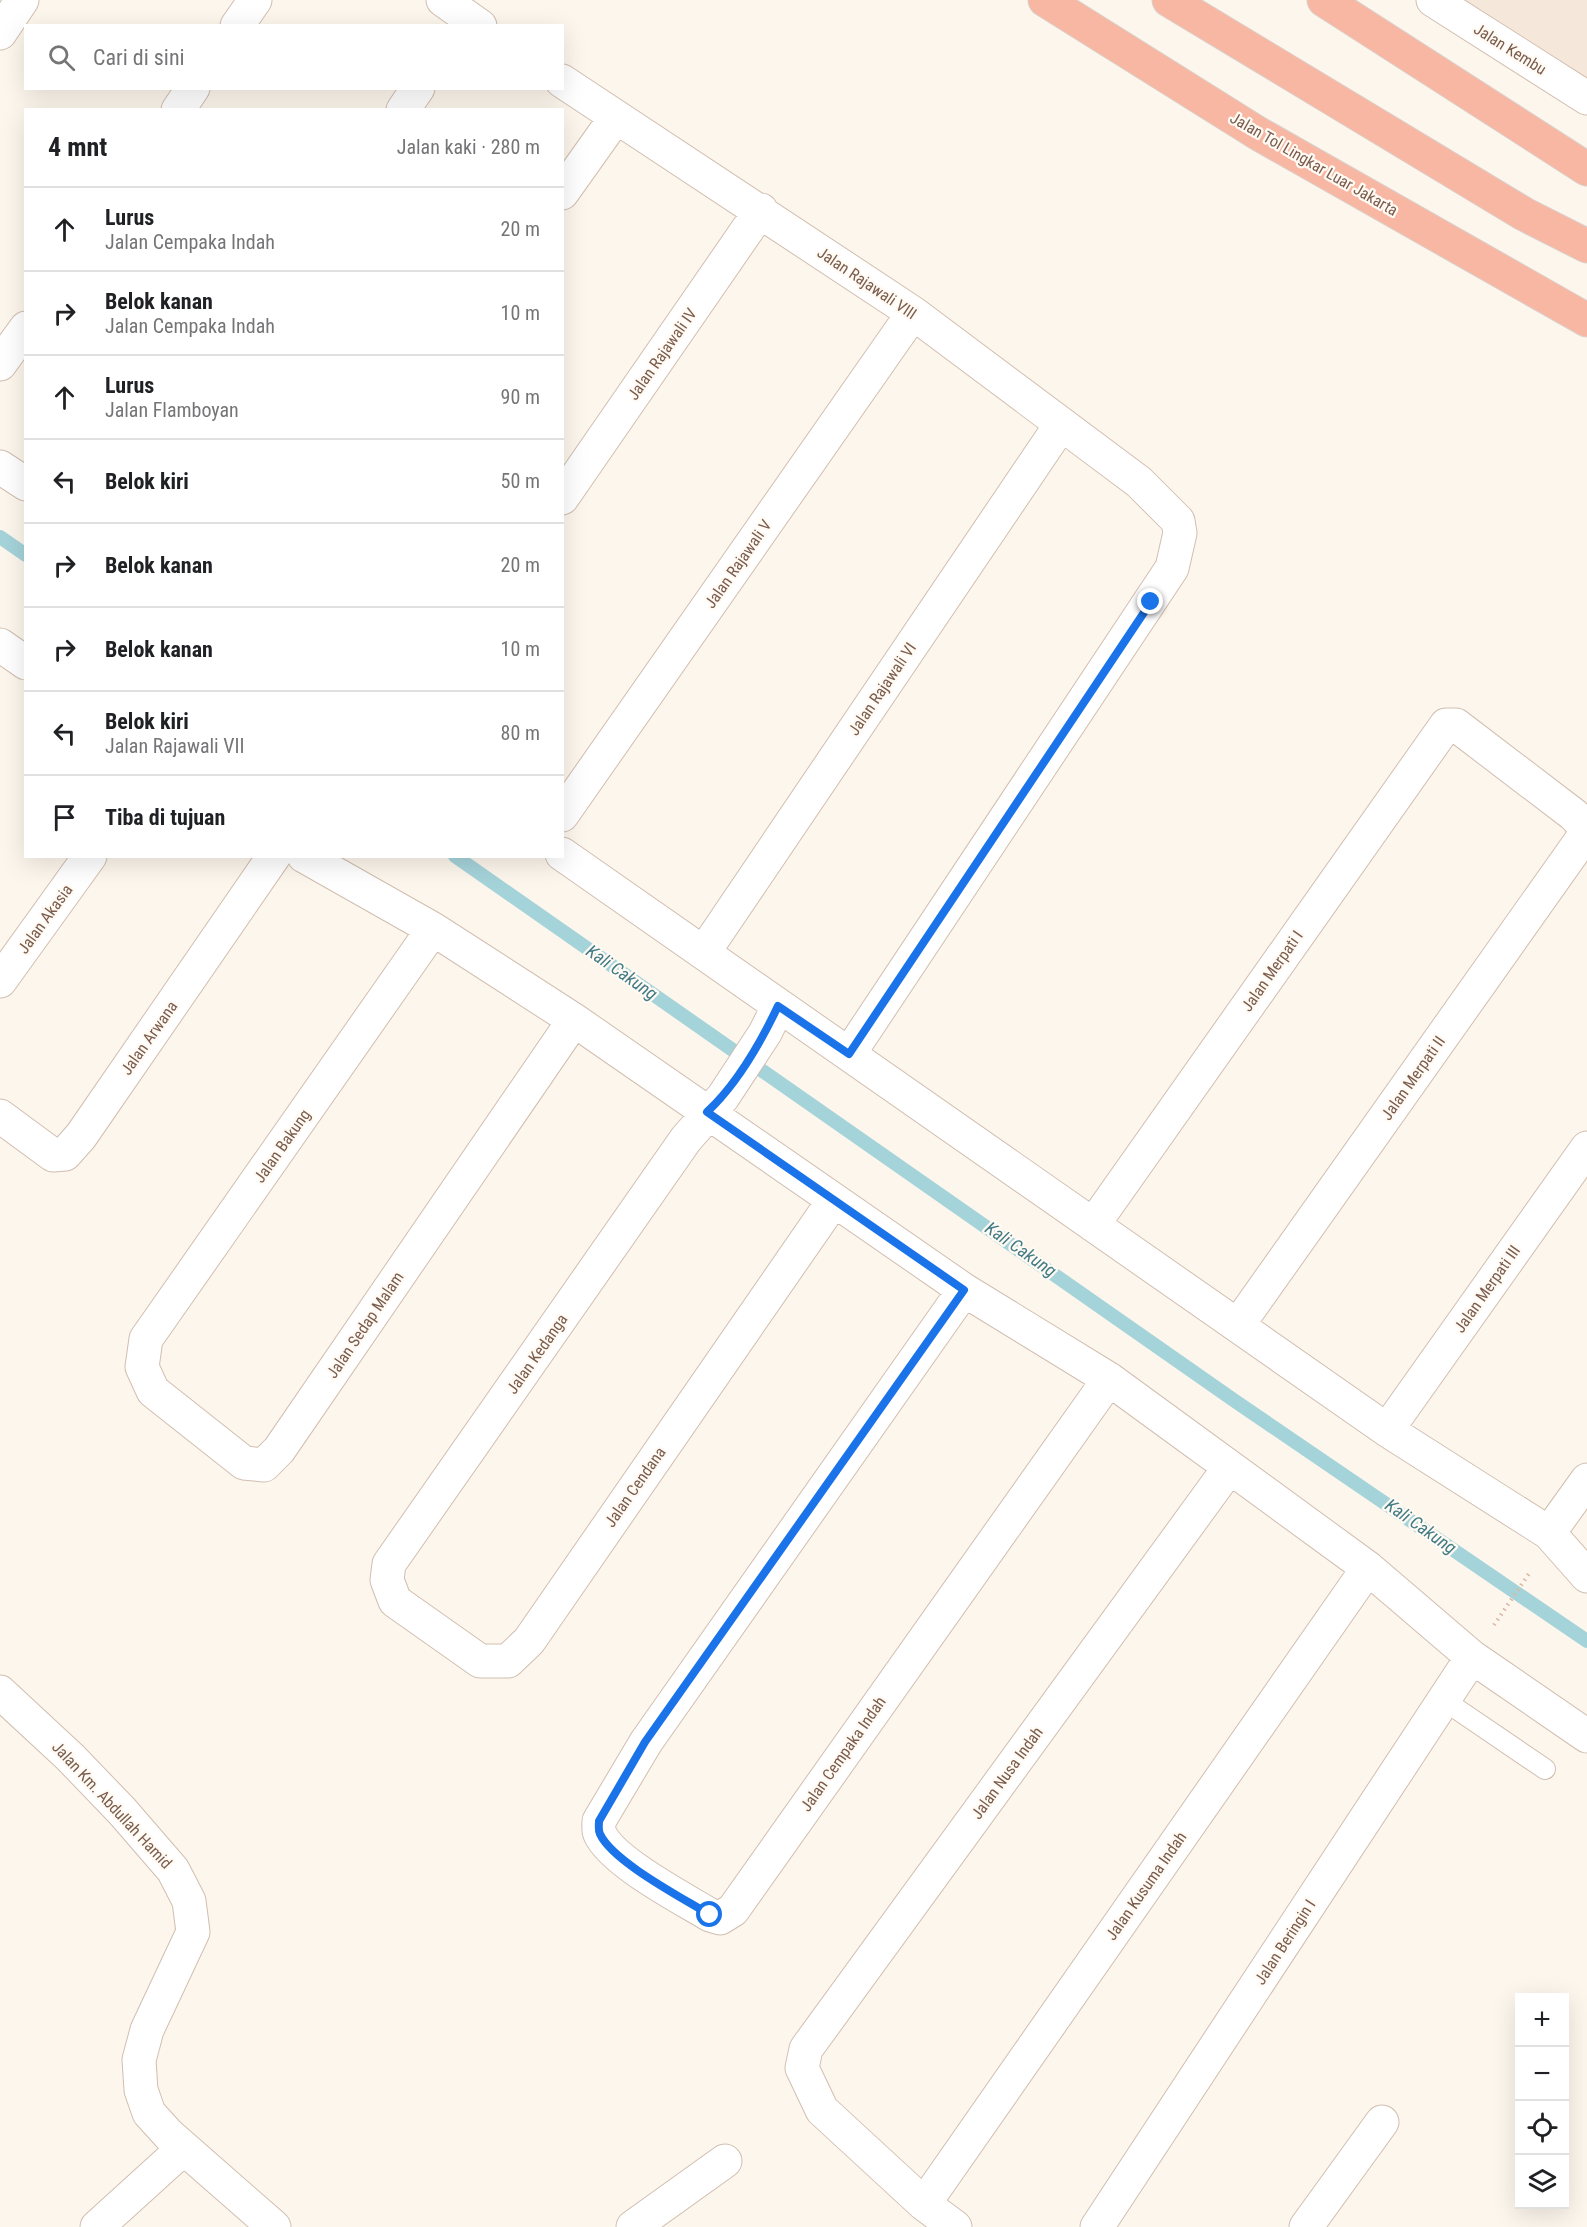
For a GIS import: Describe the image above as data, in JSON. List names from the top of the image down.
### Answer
{
  "streets": {
    "highway": ["Jalan Tol Lingkar Luar Jakarta"],
    "street": [
      "Jalan Kembu",
      "Jalan Rajawali VIII",
      "Jalan Rajawali IV",
      "Jalan Rajawali V",
      "Jalan Rajawali VI",
      "Jalan Akasia",
      "Jalan Merpati I",
      "Jalan Arwana",
      "Jalan Merpati II",
      "Jalan Bakung",
      "Jalan Merpati III",
      "Jalan Sedap Malam",
      "Jalan Kedanga",
      "Jalan Cendana",
      "Jalan Cempaka Indah",
      "Jalan Nusa Indah",
      "Jalan Km. Abdullah Hamid",
      "Jalan Kusuma Indah",
      "Jalan Beringin I"
    ]
  },
  "crossings": [
    ["Jalan Rajawali VIII", "Jalan Rajawali IV"],
    ["Jalan Rajawali VIII", "Jalan Rajawali V"],
    ["Jalan Rajawali VIII", "Jalan Rajawali VI"],
    ["Jalan Merpati I", "Jalan Merpati II"],
    ["Jalan Bakung", "Jalan Sedap Malam"],
    ["Jalan Kedanga", "Jalan Cendana"],
    ["Jalan Nusa Indah", "Jalan Kusuma Indah"]
  ],
  "water": ["Kali Cakung"],
  "page": {
    "search": "Cari di sini",
    "heading": ["4 mnt", "Jalan kaki · 280 m"],
    "list": [
      ["Lurus", "Jalan Cempaka Indah", "20 m"],
      ["Belok kanan", "Jalan Cempaka Indah", "10 m"],
      ["Lurus", "Jalan Flamboyan", "90 m"],
      ["Belok kiri", "50 m"],
      ["Belok kanan", "20 m"],
      ["Belok kanan", "10 m"],
      ["Belok kiri", "Jalan Rajawali VII", "80 m"],
      "Tiba di tujuan"
    ],
    "map_buttons": ["+", "−"]
  }
}
